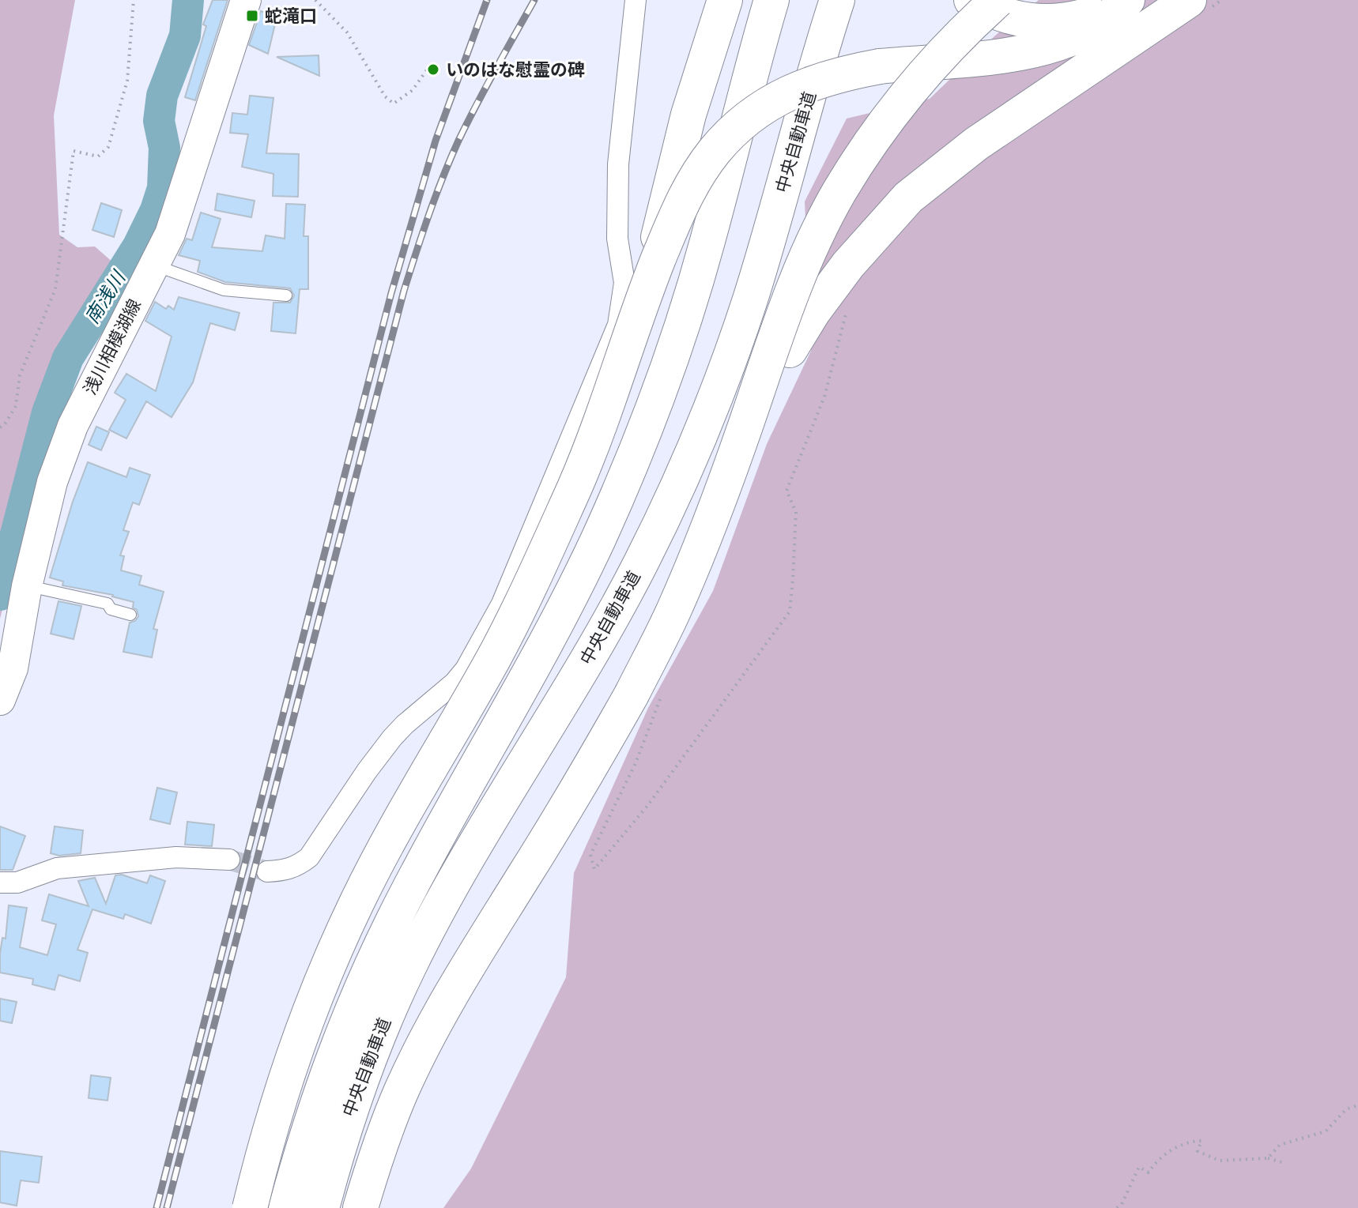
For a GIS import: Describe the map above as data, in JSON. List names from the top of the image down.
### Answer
{
  "streets": {
    "highway": ["中央自動車道"],
    "main road": ["浅川相模湖線"]
  },
  "water": ["南浅川"],
  "places": {
    "transit": ["蛇滝口"],
    "other": ["いのはな慰霊の碑"]
  }
}
